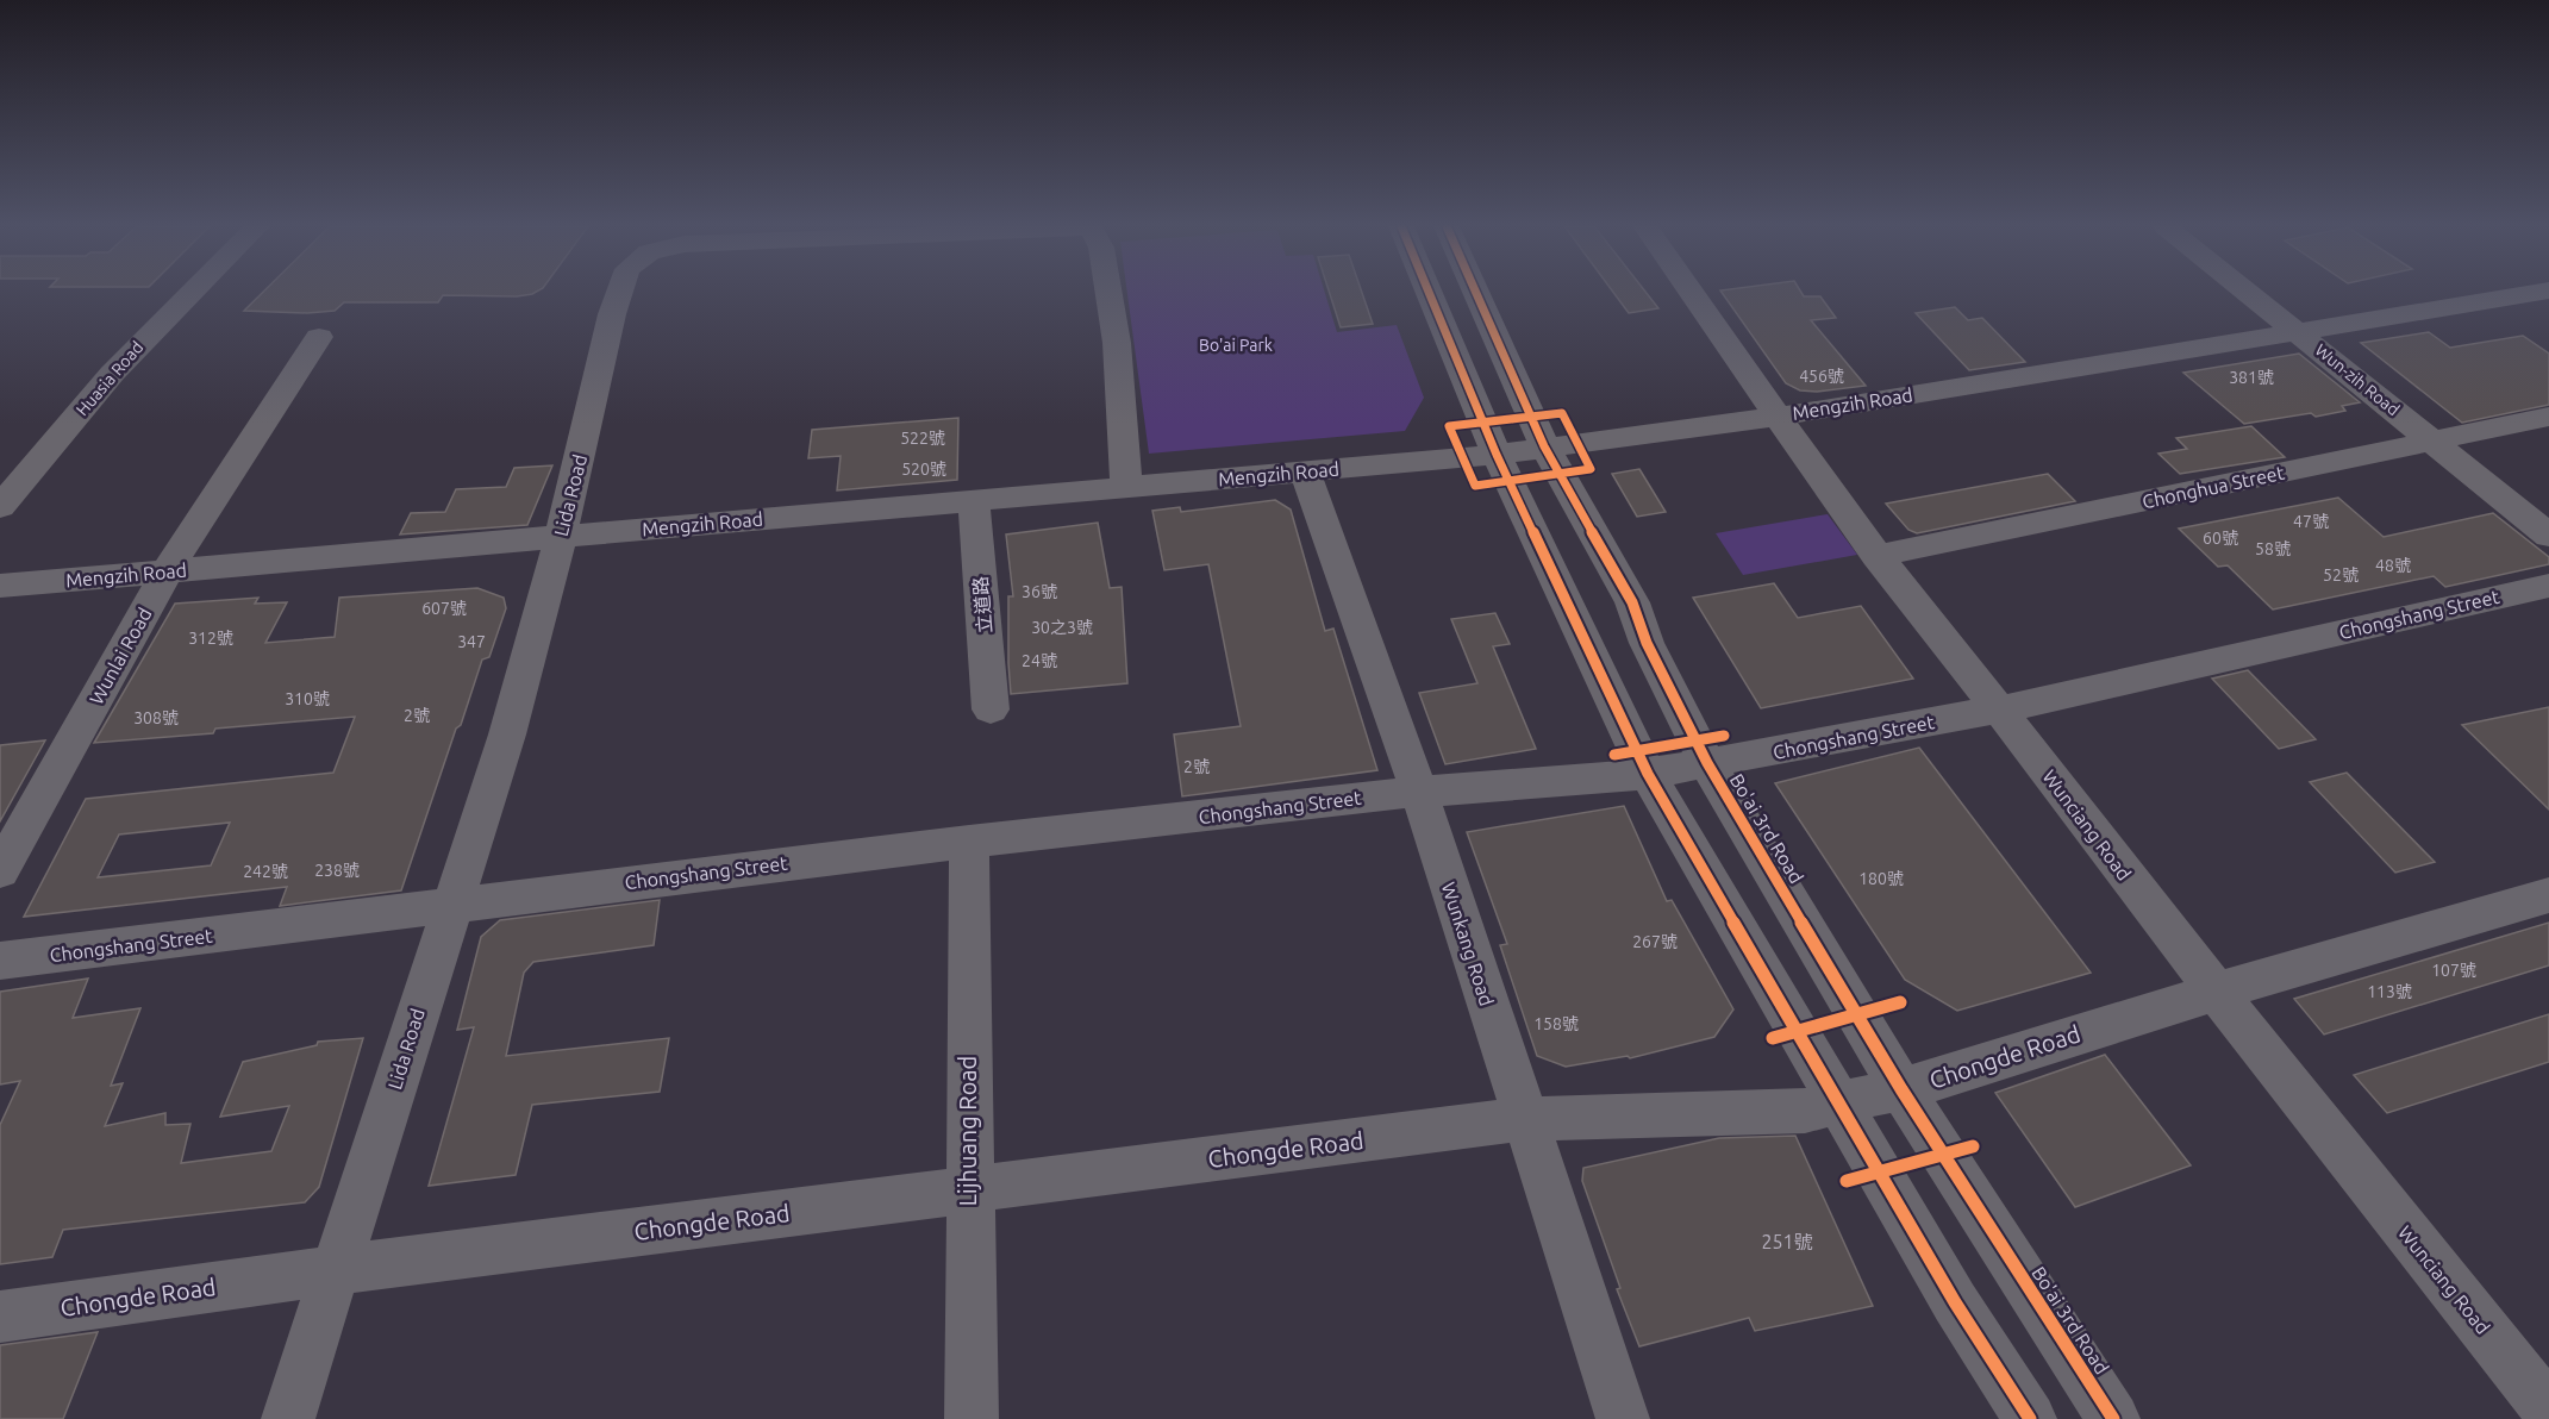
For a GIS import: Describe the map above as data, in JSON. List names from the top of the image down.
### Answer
{
  "streets": {
    "street": [
      "Huasia Road",
      "Wun-zih Road",
      "Mengzih Road",
      "Chonghua Street",
      "Lida Road",
      "立道路",
      "Chongshang Street",
      "Wunlai Road",
      "Wunciang Road",
      "Bo'ai 3rd Road",
      "Wunkang Road",
      "Chongde Road",
      "Lijhuang Road"
    ]
  },
  "crossings": [
    ["Wun-zih Road", "Mengzih Road"],
    ["Wun-zih Road", "Chonghua Street"],
    ["Mengzih Road", "Lida Road"],
    ["Mengzih Road", "立道路"],
    ["Mengzih Road", "Wunlai Road"],
    ["Mengzih Road", "Wunciang Road"],
    ["Mengzih Road", "Bo'ai 3rd Road"],
    ["Mengzih Road", "Wunkang Road"],
    ["Chonghua Street", "Wunciang Road"],
    ["Lida Road", "Chongshang Street"],
    ["Lida Road", "Chongde Road"],
    ["Chongshang Street", "Wunciang Road"],
    ["Chongshang Street", "Bo'ai 3rd Road"],
    ["Chongshang Street", "Wunkang Road"],
    ["Chongshang Street", "Lijhuang Road"],
    ["Wunciang Road", "Chongde Road"],
    ["Bo'ai 3rd Road", "Chongde Road"],
    ["Wunkang Road", "Chongde Road"],
    ["Chongde Road", "Lijhuang Road"]
  ],
  "parks": ["Bo'ai Park"],
  "house_numbers": [
    "456號",
    "381號",
    "522號",
    "520號",
    "47號",
    "60號",
    "58號",
    "48號",
    "52號",
    "36號",
    "607號",
    "30之3號",
    "312號",
    "347",
    "24號",
    "310號",
    "2號",
    "308號",
    "2號",
    "238號",
    "242號",
    "180號",
    "267號",
    "107號",
    "113號",
    "158號",
    "251號"
  ]
}
